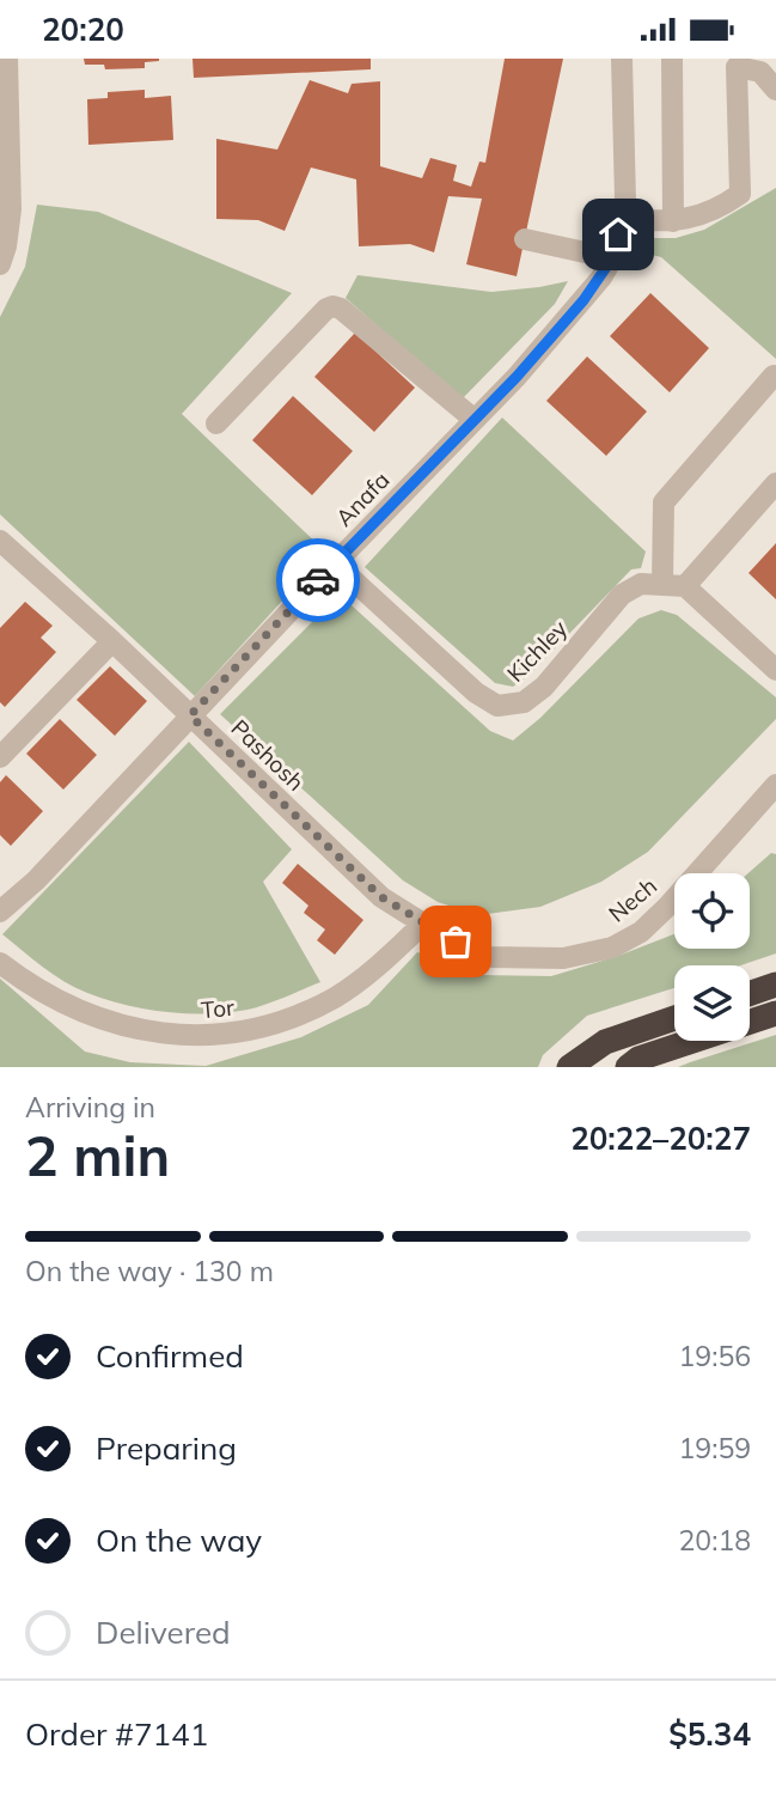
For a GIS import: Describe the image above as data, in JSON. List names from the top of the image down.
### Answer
{
  "streets": {
    "street": [
      "Anafa",
      "Kichley",
      "Pashosh",
      "Nech",
      "Tor"
    ]
  },
  "crossings": [
    ["Anafa", "Kichley"],
    ["Anafa", "Pashosh"],
    ["Pashosh", "Nech"],
    ["Pashosh", "Tor"]
  ],
  "page": {
    "status": "20:20",
    "heading": ["2 min", "Arriving in", "20:22–20:27"],
    "panel": ["Order #7141", "$5.34"],
    "bar": "On the way · 130 m",
    "list": [
      ["Confirmed", "19:56"],
      ["Preparing", "19:59"],
      ["On the way", "20:18"],
      "Delivered"
    ]
  }
}
